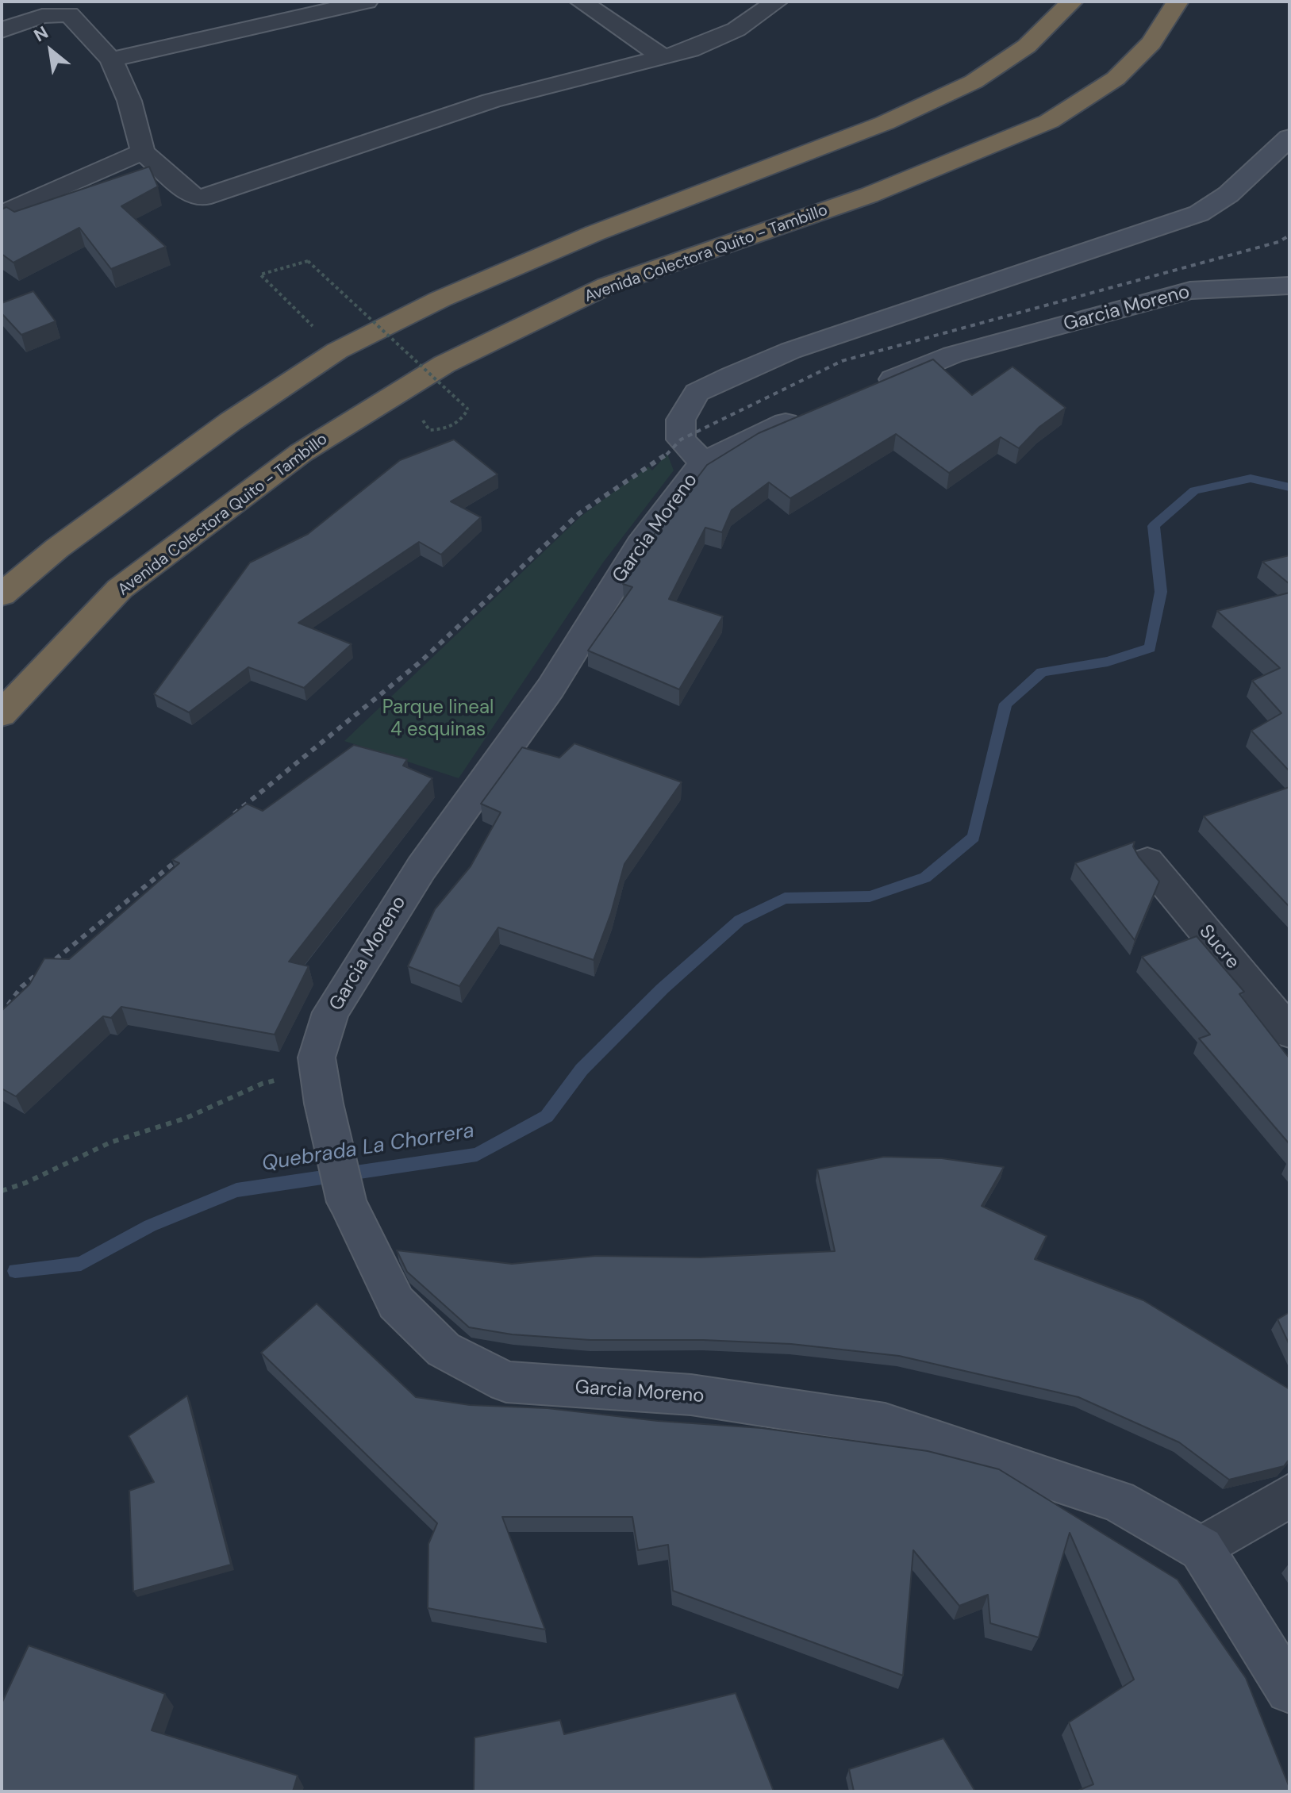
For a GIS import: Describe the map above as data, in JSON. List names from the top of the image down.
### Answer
{
  "streets": {
    "highway": ["Avenida Colectora Quito - Tambillo"],
    "street": ["Garcia Moreno", "Sucre"]
  },
  "water": ["Quebrada La Chorrera"],
  "parks": ["Parque lineal 4 esquinas"],
  "north": "top left"
}
